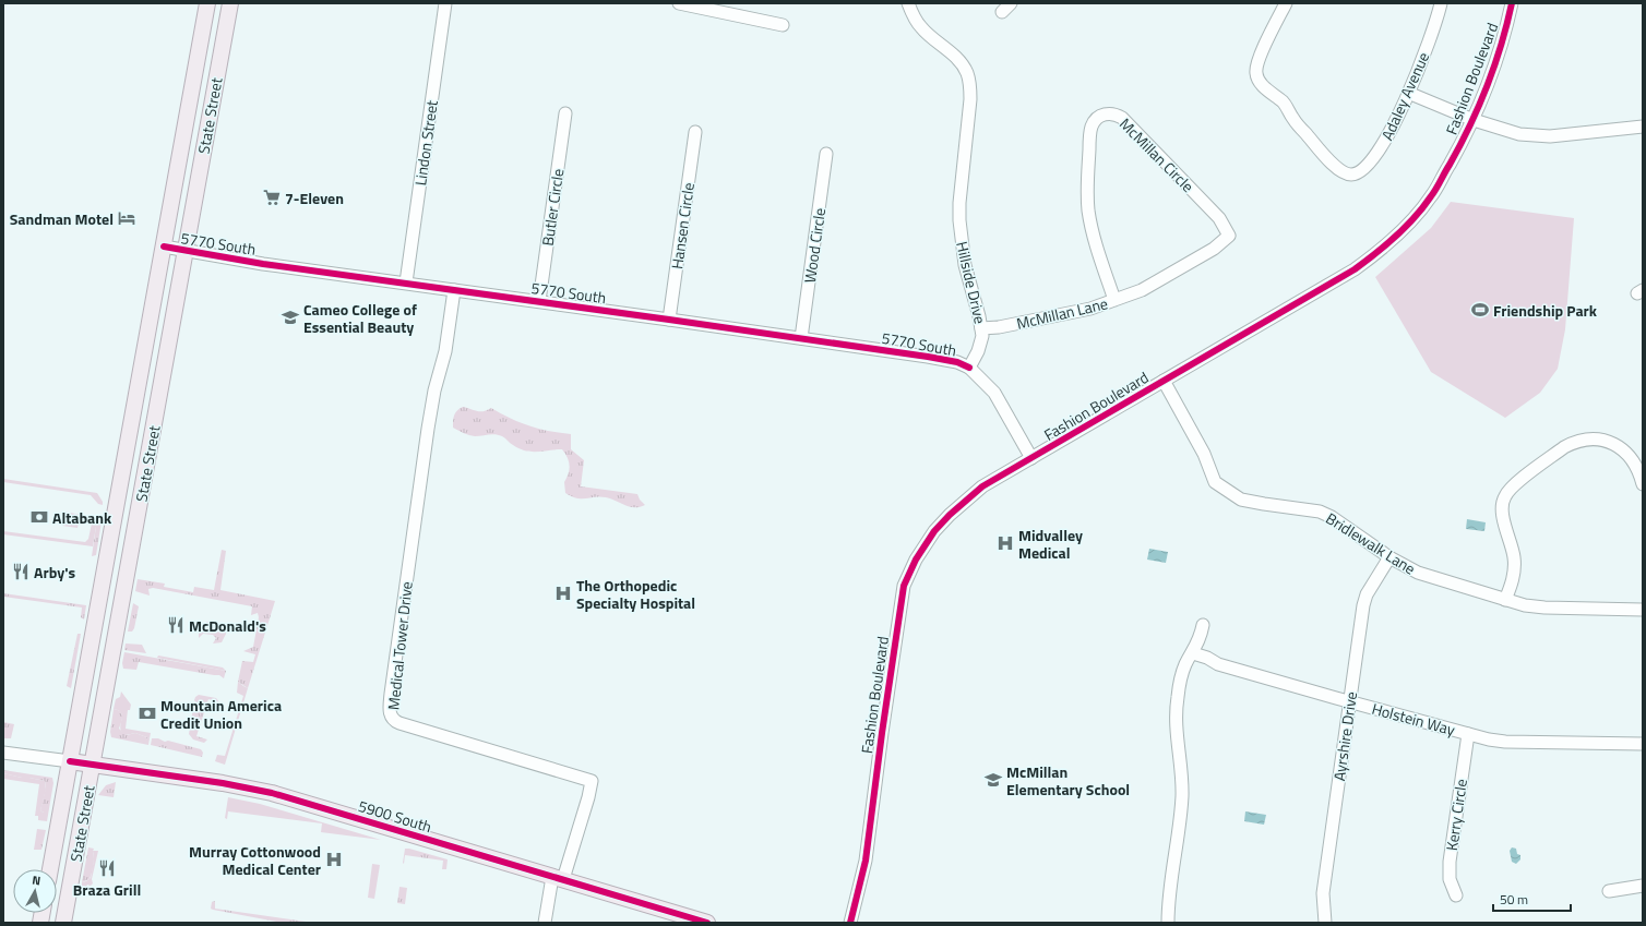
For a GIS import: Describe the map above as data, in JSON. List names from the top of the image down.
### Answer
{
  "streets": {
    "main road": ["State Street", "5900 South"],
    "street": [
      "Fashion Boulevard",
      "Adaley Avenue",
      "Lindon Street",
      "McMillan Circle",
      "Butler Circle",
      "Hansen Circle",
      "5770 South",
      "Wood Circle",
      "Hillside Drive",
      "McMillan Lane",
      "Bridlewalk Lane",
      "Medical Tower Drive",
      "Holstein Way",
      "Ayrshire Drive",
      "Kerry Circle"
    ]
  },
  "crossings": [
    ["Fashion Boulevard", "Bridlewalk Lane"],
    ["State Street", "5770 South"],
    ["State Street", "5900 South"],
    ["Lindon Street", "5770 South"],
    ["McMillan Circle", "McMillan Lane"],
    ["Butler Circle", "5770 South"],
    ["Hansen Circle", "5770 South"],
    ["5770 South", "Wood Circle"],
    ["5770 South", "Hillside Drive"],
    ["5770 South", "Medical Tower Drive"],
    ["Hillside Drive", "McMillan Lane"],
    ["Bridlewalk Lane", "Ayrshire Drive"],
    ["Medical Tower Drive", "5900 South"],
    ["Holstein Way", "Ayrshire Drive"],
    ["Holstein Way", "Kerry Circle"]
  ],
  "places": {
    "supermarket": ["7-Eleven"],
    "hotel": ["Sandman Motel"],
    "sports": ["Friendship Park"],
    "school or university": ["Cameo College of Essential Beauty", "McMillan Elementary School"],
    "bank": ["Altabank", "Mountain America Credit Union"],
    "hospital": ["Midvalley Medical", "The Orthopedic Specialty Hospital", "Murray Cottonwood Medical Center"],
    "restaurant": ["Arby's", "McDonald's", "Braza Grill"]
  },
  "scale_bar": "50 m",
  "north": "top"
}
